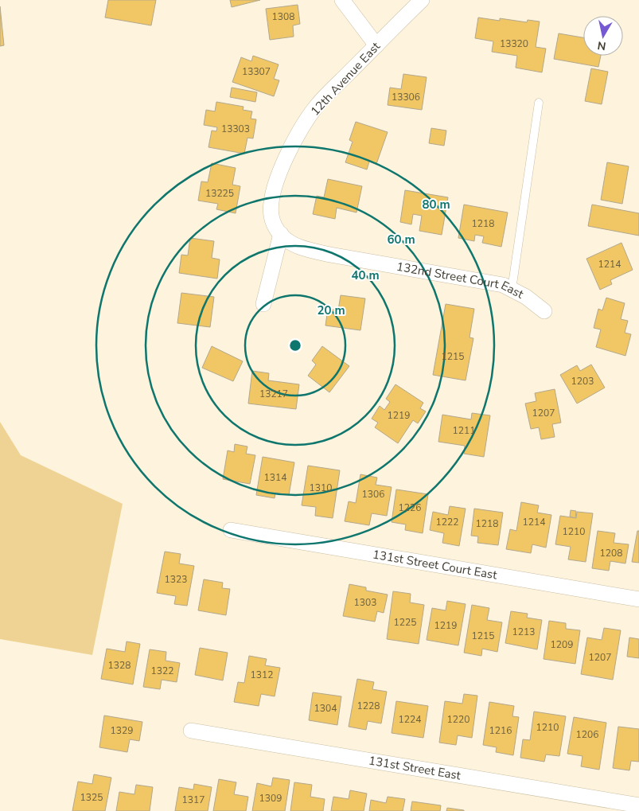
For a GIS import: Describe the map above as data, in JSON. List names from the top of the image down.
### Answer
{
  "streets": {
    "street": [
      "12th Avenue East",
      "132nd Street Court East",
      "131st Street Court East",
      "131st Street East"
    ]
  },
  "crossings": [
    ["12th Avenue East", "132nd Street Court East"]
  ],
  "house_numbers": [
    "1308",
    "13320",
    "13307",
    "13306",
    "13303",
    "13225",
    "1218",
    "1214",
    "1215",
    "1203",
    "13217",
    "1207",
    "1219",
    "1211",
    "1314",
    "1310",
    "1306",
    "1226",
    "1222",
    "1214",
    "1218",
    "1210",
    "1208",
    "1323",
    "1303",
    "1225",
    "1219",
    "1213",
    "1215",
    "1209",
    "1207",
    "1328",
    "1322",
    "1312",
    "1228",
    "1304",
    "1224",
    "1220",
    "1210",
    "1329",
    "1216",
    "1206",
    "1325",
    "1309",
    "1317"
  ],
  "north": "bottom",
  "rings": [
    "80 m",
    "60 m",
    "40 m",
    "20 m"
  ]
}
